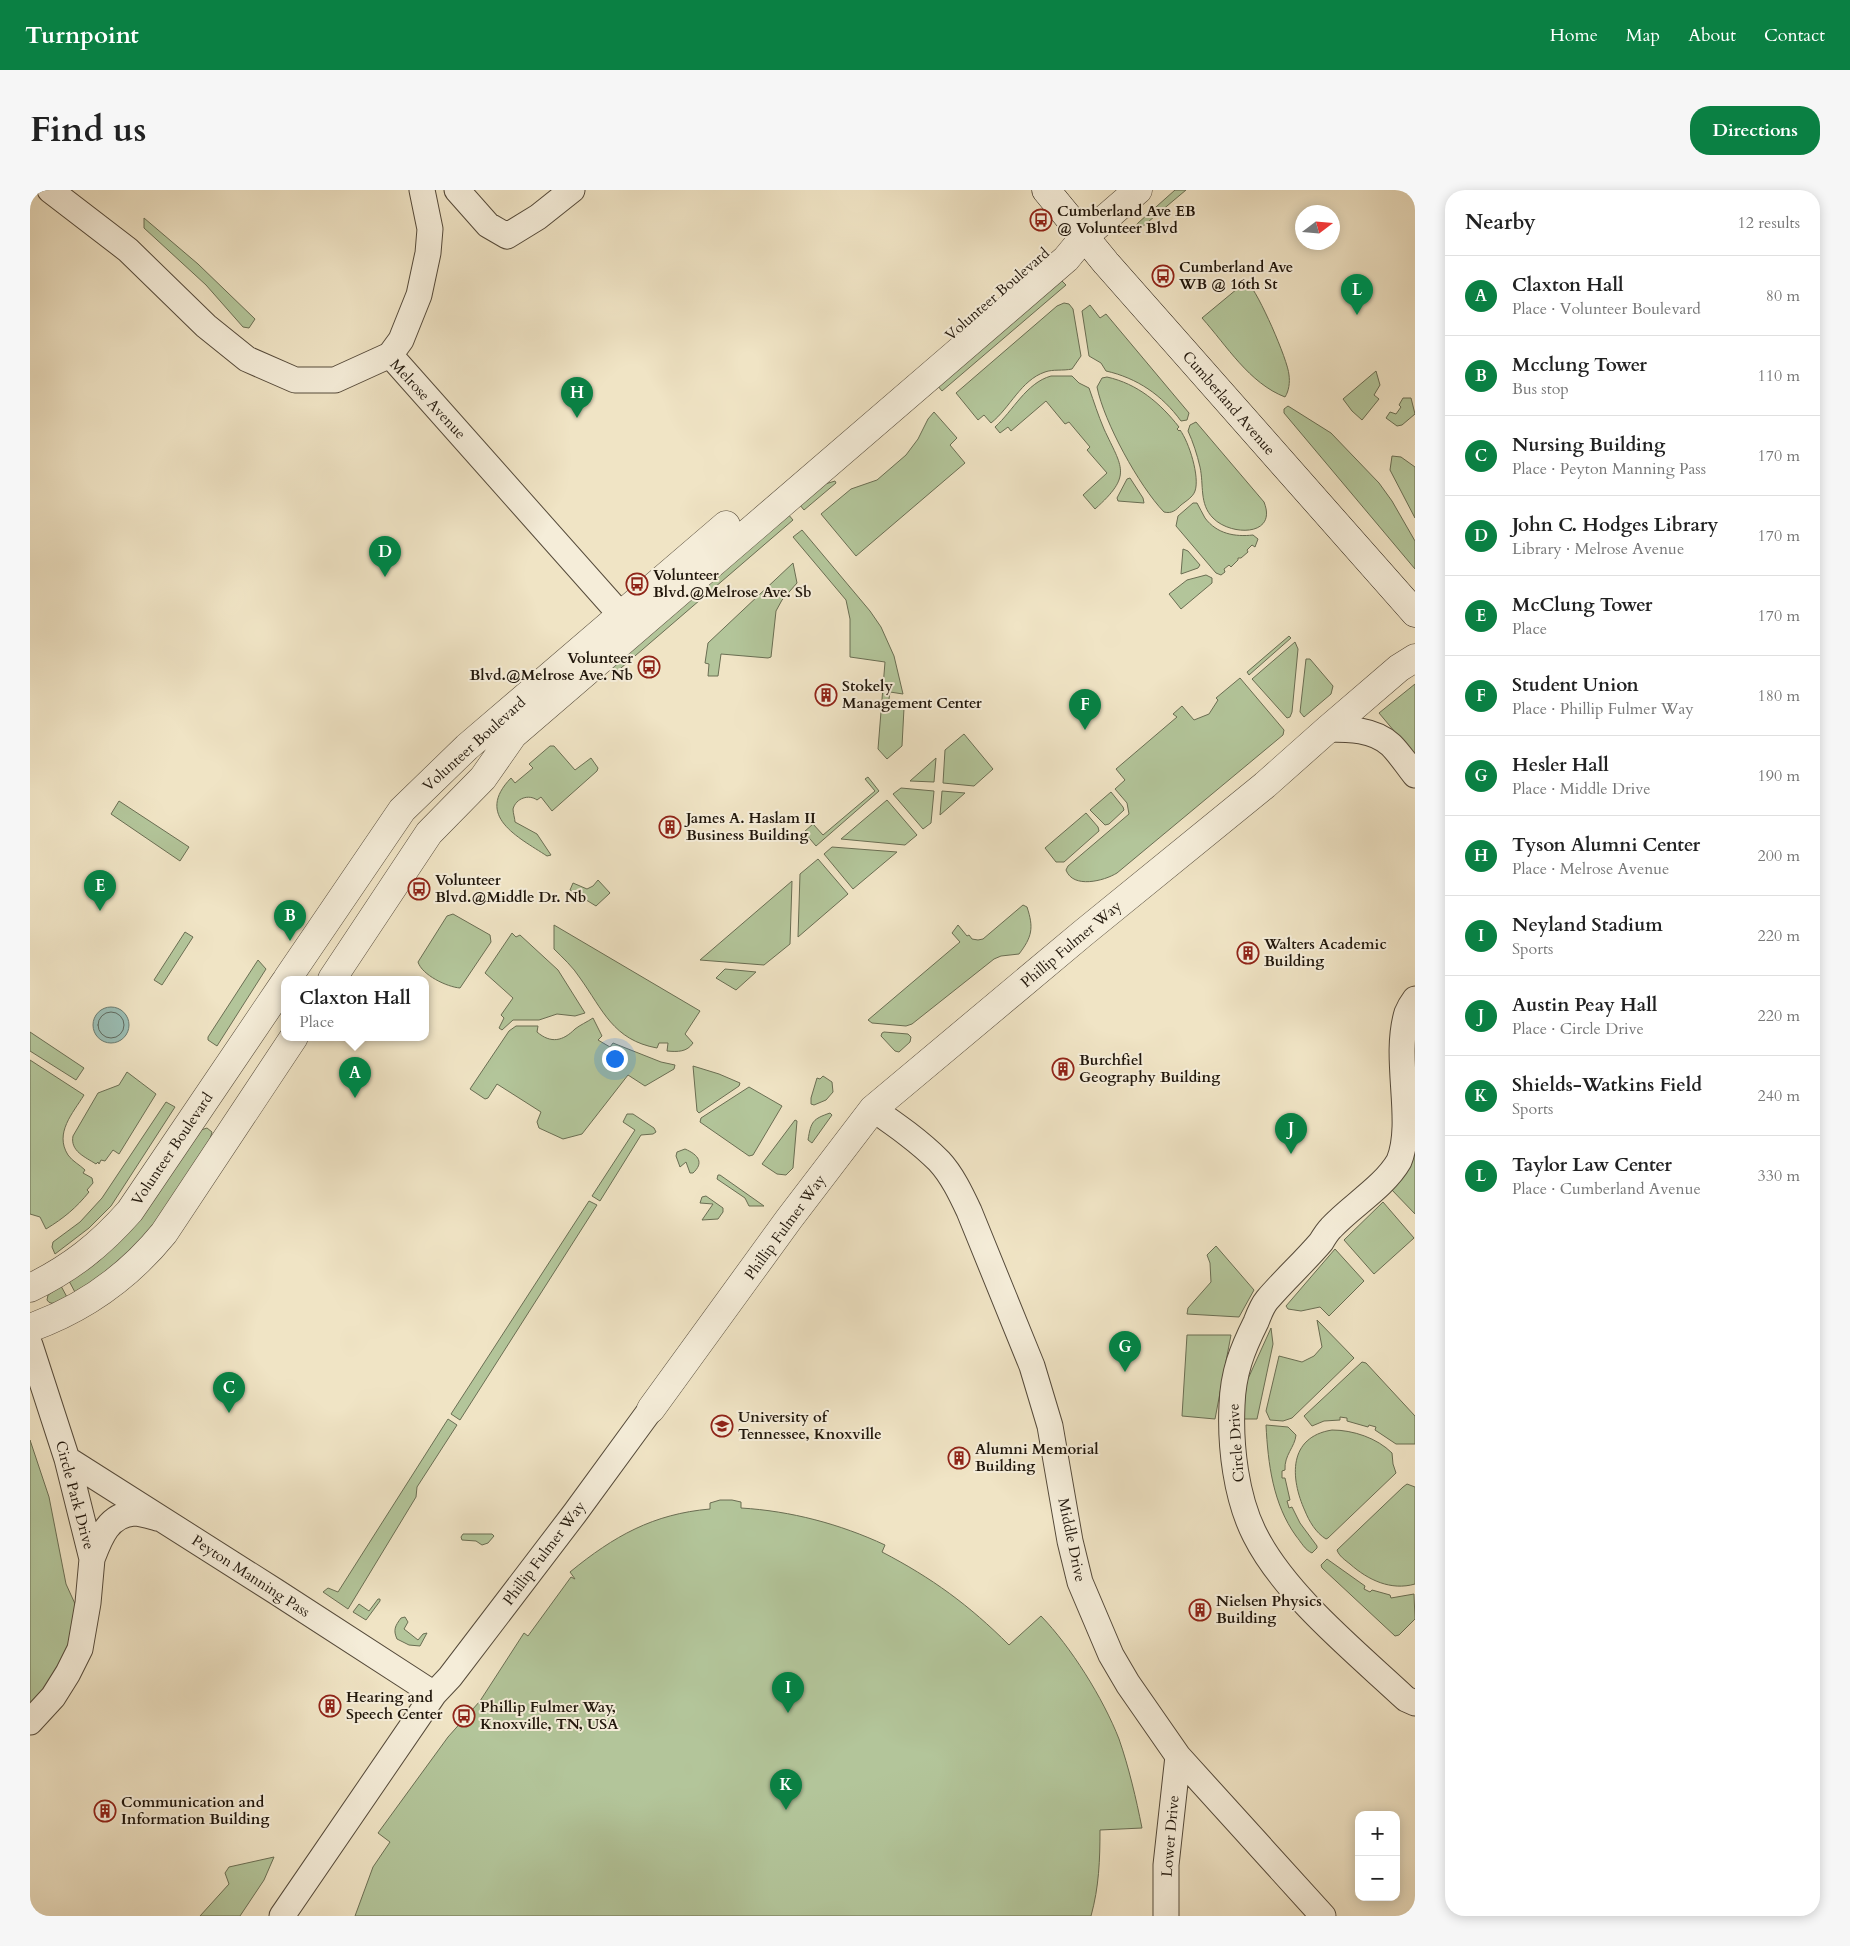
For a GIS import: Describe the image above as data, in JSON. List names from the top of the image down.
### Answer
{
  "streets": {
    "street": [
      "Volunteer Boulevard",
      "Melrose Avenue",
      "Cumberland Avenue",
      "Phillip Fulmer Way",
      "Circle Drive",
      "Circle Park Drive",
      "Middle Drive",
      "Peyton Manning Pass",
      "Lower Drive"
    ]
  },
  "crossings": [
    ["Volunteer Boulevard", "Melrose Avenue"],
    ["Volunteer Boulevard", "Cumberland Avenue"],
    ["Phillip Fulmer Way", "Middle Drive"],
    ["Phillip Fulmer Way", "Peyton Manning Pass"],
    ["Circle Park Drive", "Peyton Manning Pass"],
    ["Middle Drive", "Lower Drive"]
  ],
  "places": {
    "bus stop": [
      "Cumberland Ave EB @ Volunteer Blvd",
      "Cumberland Ave WB @ 16th St",
      "Volunteer Blvd.@Melrose Ave. Sb",
      "Volunteer Blvd.@Melrose Ave. Nb",
      "Volunteer Blvd.@Middle Dr. Nb",
      "Phillip Fulmer Way, Knoxville, TN, USA"
    ],
    "building": [
      "Stokely Management Center",
      "James A. Haslam II Business Building",
      "Walters Academic Building",
      "Burchfiel Geography Building",
      "Alumni Memorial Building",
      "Nielsen Physics Building",
      "Hearing and Speech Center",
      "Communication and Information Building"
    ],
    "school or university": ["University of Tennessee, Knoxville"]
  },
  "north": "right",
  "page": {
    "header": "Turnpoint",
    "nav": [
      "Home",
      "Map",
      "About",
      "Contact"
    ],
    "title": "Find us",
    "buttons": "Directions",
    "heading": ["Nearby", "12 results"],
    "list": [
      {
        "mark": "A",
        "name": "Claxton Hall",
        "note": "Place · Volunteer Boulevard",
        "value": "80 m"
      },
      {
        "mark": "B",
        "name": "Mcclung Tower",
        "note": "Bus stop",
        "value": "110 m"
      },
      {
        "mark": "C",
        "name": "Nursing Building",
        "note": "Place · Peyton Manning Pass",
        "value": "170 m"
      },
      {
        "mark": "D",
        "name": "John C. Hodges Library",
        "note": "Library · Melrose Avenue",
        "value": "170 m"
      },
      {
        "mark": "E",
        "name": "McClung Tower",
        "note": "Place",
        "value": "170 m"
      },
      {
        "mark": "F",
        "name": "Student Union",
        "note": "Place · Phillip Fulmer Way",
        "value": "180 m"
      },
      {
        "mark": "G",
        "name": "Hesler Hall",
        "note": "Place · Middle Drive",
        "value": "190 m"
      },
      {
        "mark": "H",
        "name": "Tyson Alumni Center",
        "note": "Place · Melrose Avenue",
        "value": "200 m"
      },
      {
        "mark": "I",
        "name": "Neyland Stadium",
        "note": "Sports",
        "value": "220 m"
      },
      {
        "mark": "J",
        "name": "Austin Peay Hall",
        "note": "Place · Circle Drive",
        "value": "220 m"
      },
      {
        "mark": "K",
        "name": "Shields-Watkins Field",
        "note": "Sports",
        "value": "240 m"
      },
      {
        "mark": "L",
        "name": "Taylor Law Center",
        "note": "Place · Cumberland Avenue",
        "value": "330 m"
      }
    ],
    "pins": [
      "L",
      "H",
      "D",
      "F",
      "E",
      "B",
      "A",
      "J",
      "G",
      "C",
      "I",
      "K"
    ],
    "popup": ["Claxton Hall", "Place"],
    "map_buttons": ["+", "−"]
  }
}
